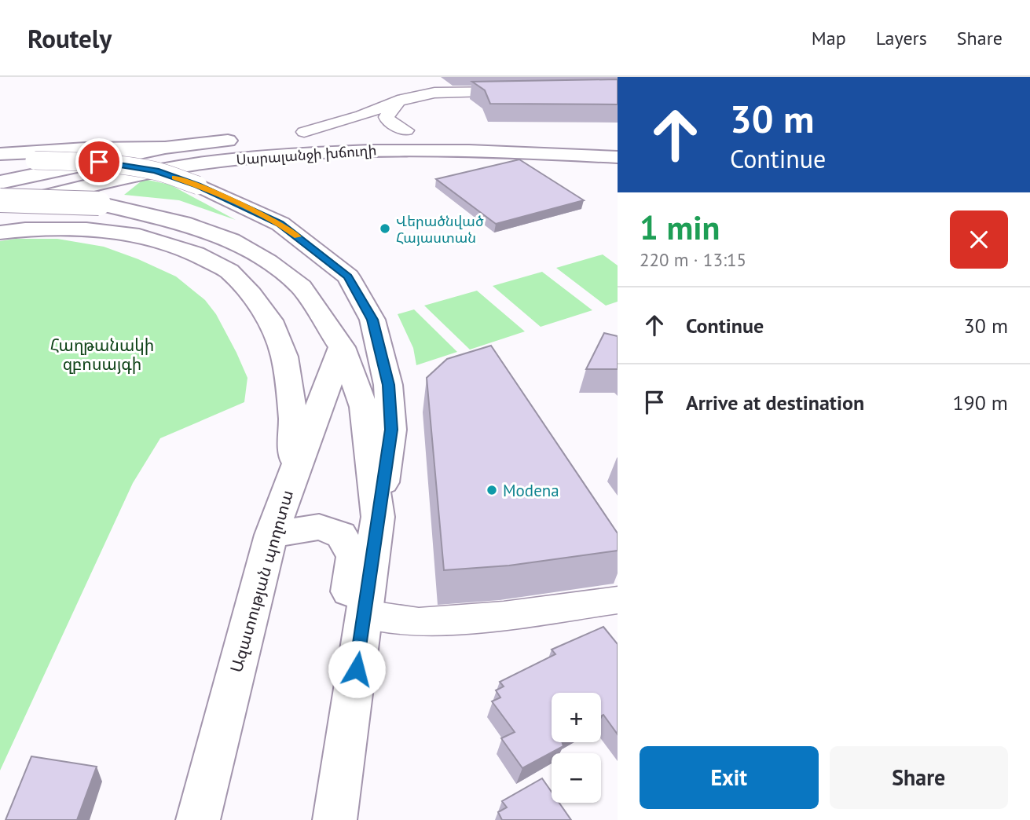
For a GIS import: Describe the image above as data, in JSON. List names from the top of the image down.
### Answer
{
  "streets": {
    "main road": ["Սարալանջի խճուղի", "Ազատության պողոտա"]
  },
  "parks": ["Հաղթանակի զբոսայգի"],
  "places": ["Վերածնված Հայաստան", "Modena"],
  "page": {
    "header": "Routely",
    "nav": ["Map", "Layers", "Share"],
    "turn": ["30 m", "Continue"],
    "heading": ["1 min", "220 m · 13:15"],
    "list": [
      {
        "name": "Continue",
        "value": "30 m"
      },
      {
        "name": "Arrive at destination",
        "value": "190 m"
      }
    ],
    "map_buttons": ["+", "−"],
    "buttons": ["Exit", "Share"]
  }
}
